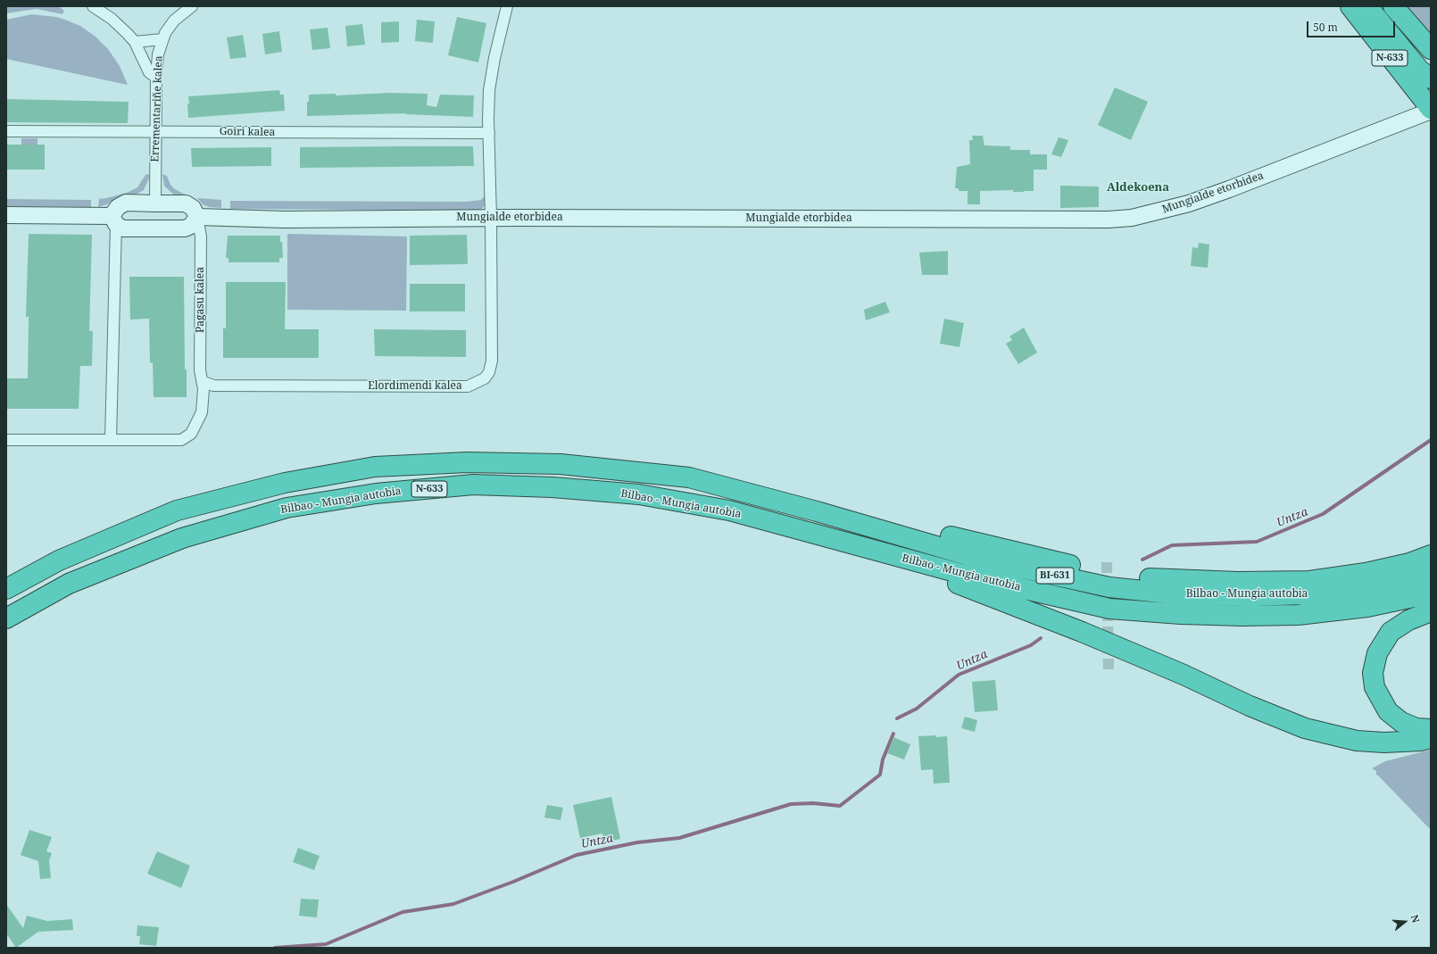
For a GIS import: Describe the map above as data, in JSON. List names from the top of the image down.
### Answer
{
  "streets": {
    "highway": ["N-633", "Bilbao - Mungia autobia", "BI-631"],
    "street": [
      "Errementariñe kalea",
      "Goiri kalea",
      "Mungialde etorbidea",
      "Pagasu kalea",
      "Elordimendi kalea"
    ]
  },
  "crossings": [
    ["N-633", "Mungialde etorbidea"],
    ["Errementariñe kalea", "Goiri kalea"],
    ["Goiri kalea", "Elordimendi kalea"],
    ["Mungialde etorbidea", "Pagasu kalea"],
    ["Mungialde etorbidea", "Elordimendi kalea"],
    ["Pagasu kalea", "Elordimendi kalea"]
  ],
  "districts": ["Aldekoena"],
  "water": ["Untza"],
  "scale_bar": "50 m",
  "north": "right"
}
